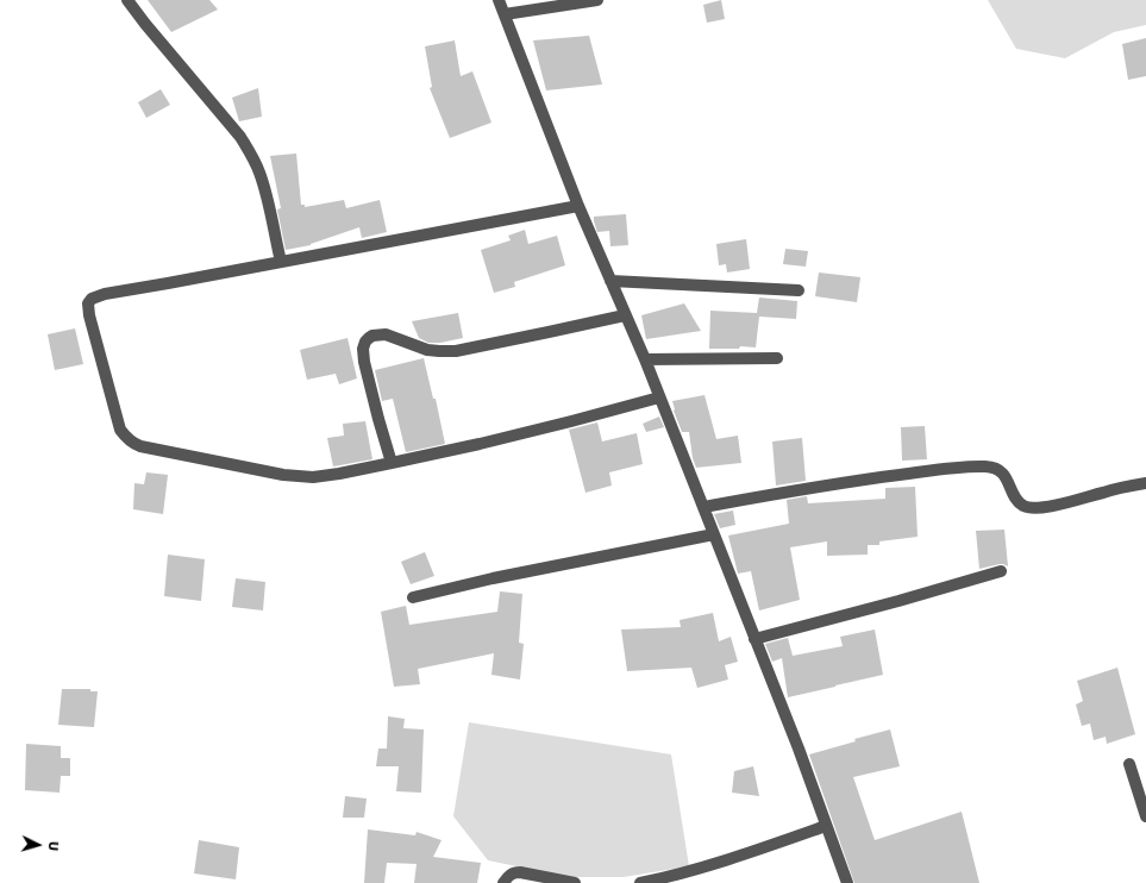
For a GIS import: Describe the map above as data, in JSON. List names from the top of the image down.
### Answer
{
  "north": "right"
}
